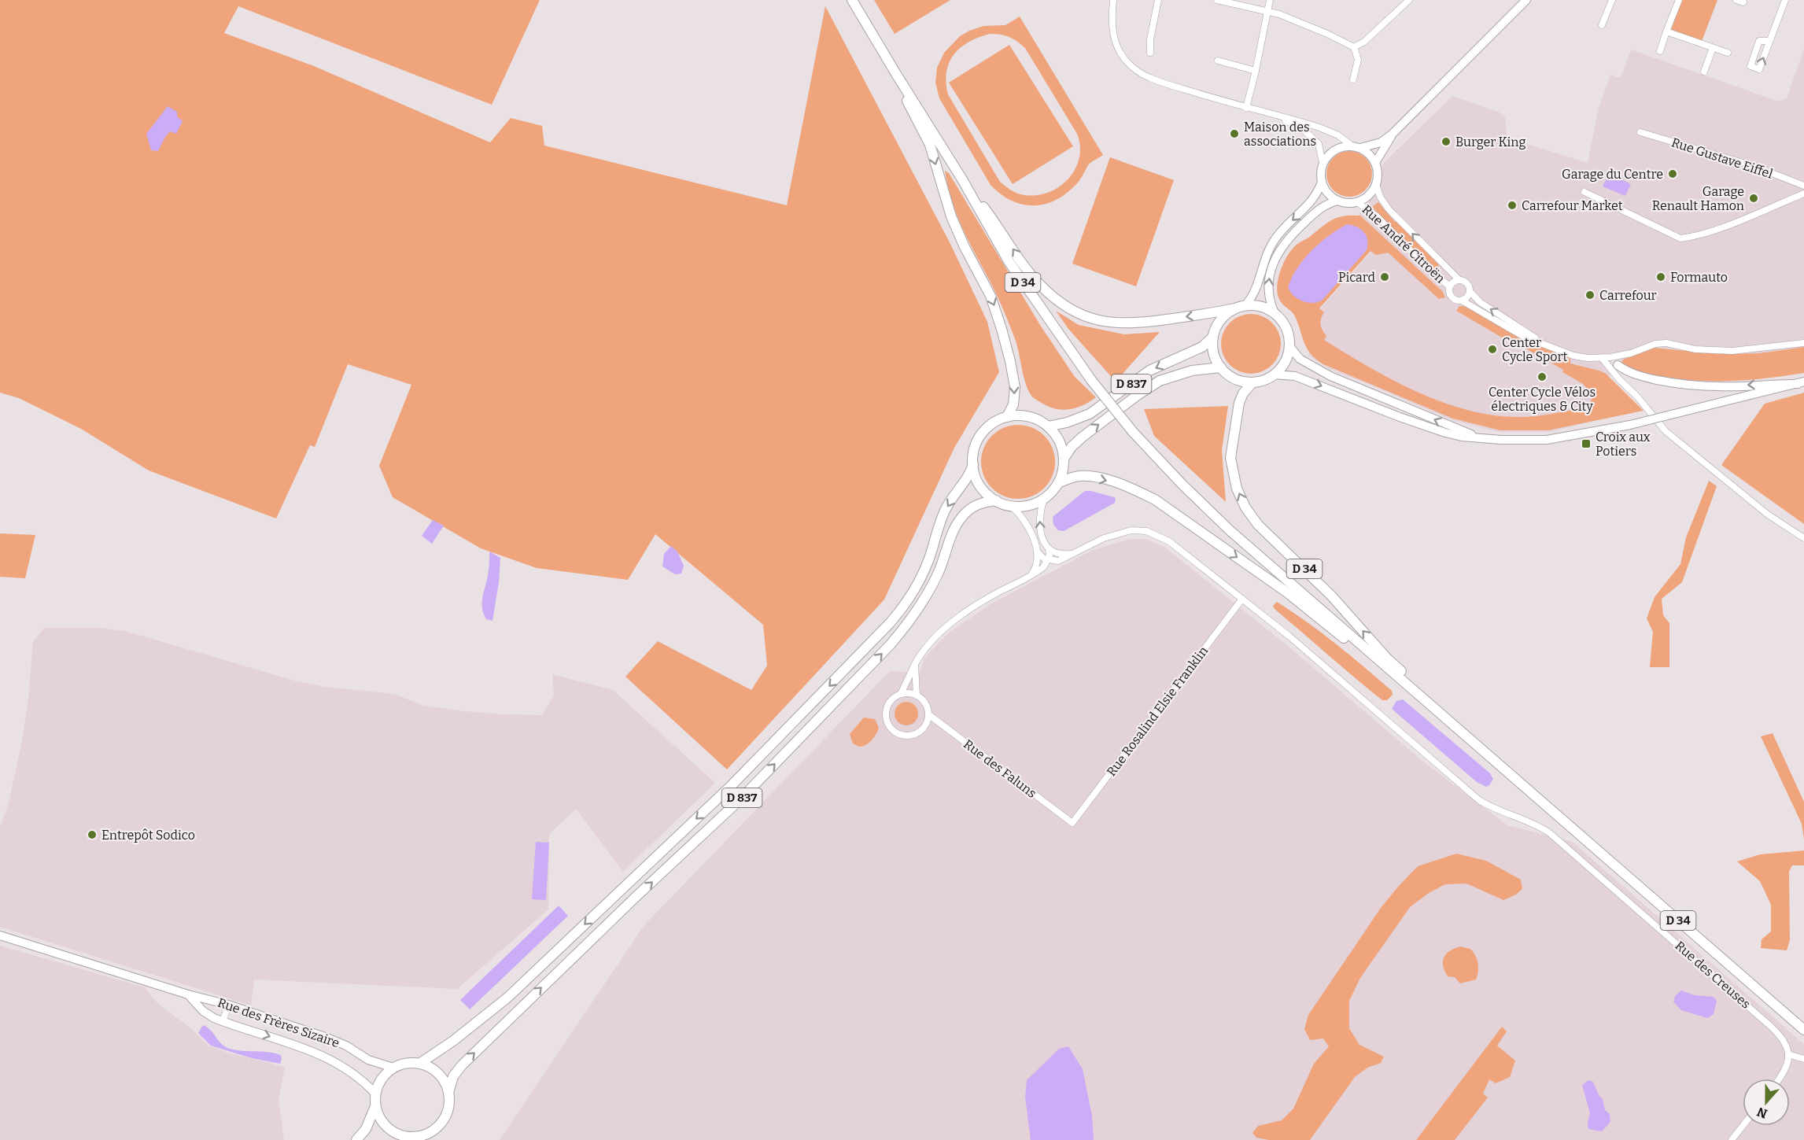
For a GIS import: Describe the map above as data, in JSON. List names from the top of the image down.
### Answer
{
  "streets": {
    "main road": ["D 34", "D 837", "Rue des Frères Sizaire"],
    "street": [
      "Rue Gustave Eiffel",
      "Rue André Citroën",
      "Rue Rosalind Elsie Franklin",
      "Rue des Faluns",
      "Rue des Creuses"
    ]
  },
  "crossings": [
    ["D 34", "D 837"],
    ["D 837", "Rue des Frères Sizaire"],
    ["Rue Rosalind Elsie Franklin", "Rue des Faluns"],
    ["Rue Rosalind Elsie Franklin", "Rue des Creuses"]
  ],
  "places": {
    "other": [
      "Maison des associations",
      "Burger King",
      "Garage du Centre",
      "Garage Renault Hamon",
      "Carrefour Market",
      "Picard",
      "Formauto",
      "Carrefour",
      "Center Cycle Sport",
      "Center Cycle Vélos électriques & City",
      "Entrepôt Sodico"
    ],
    "transit": ["Croix aux Potiers"]
  },
  "north": "bottom"
}
